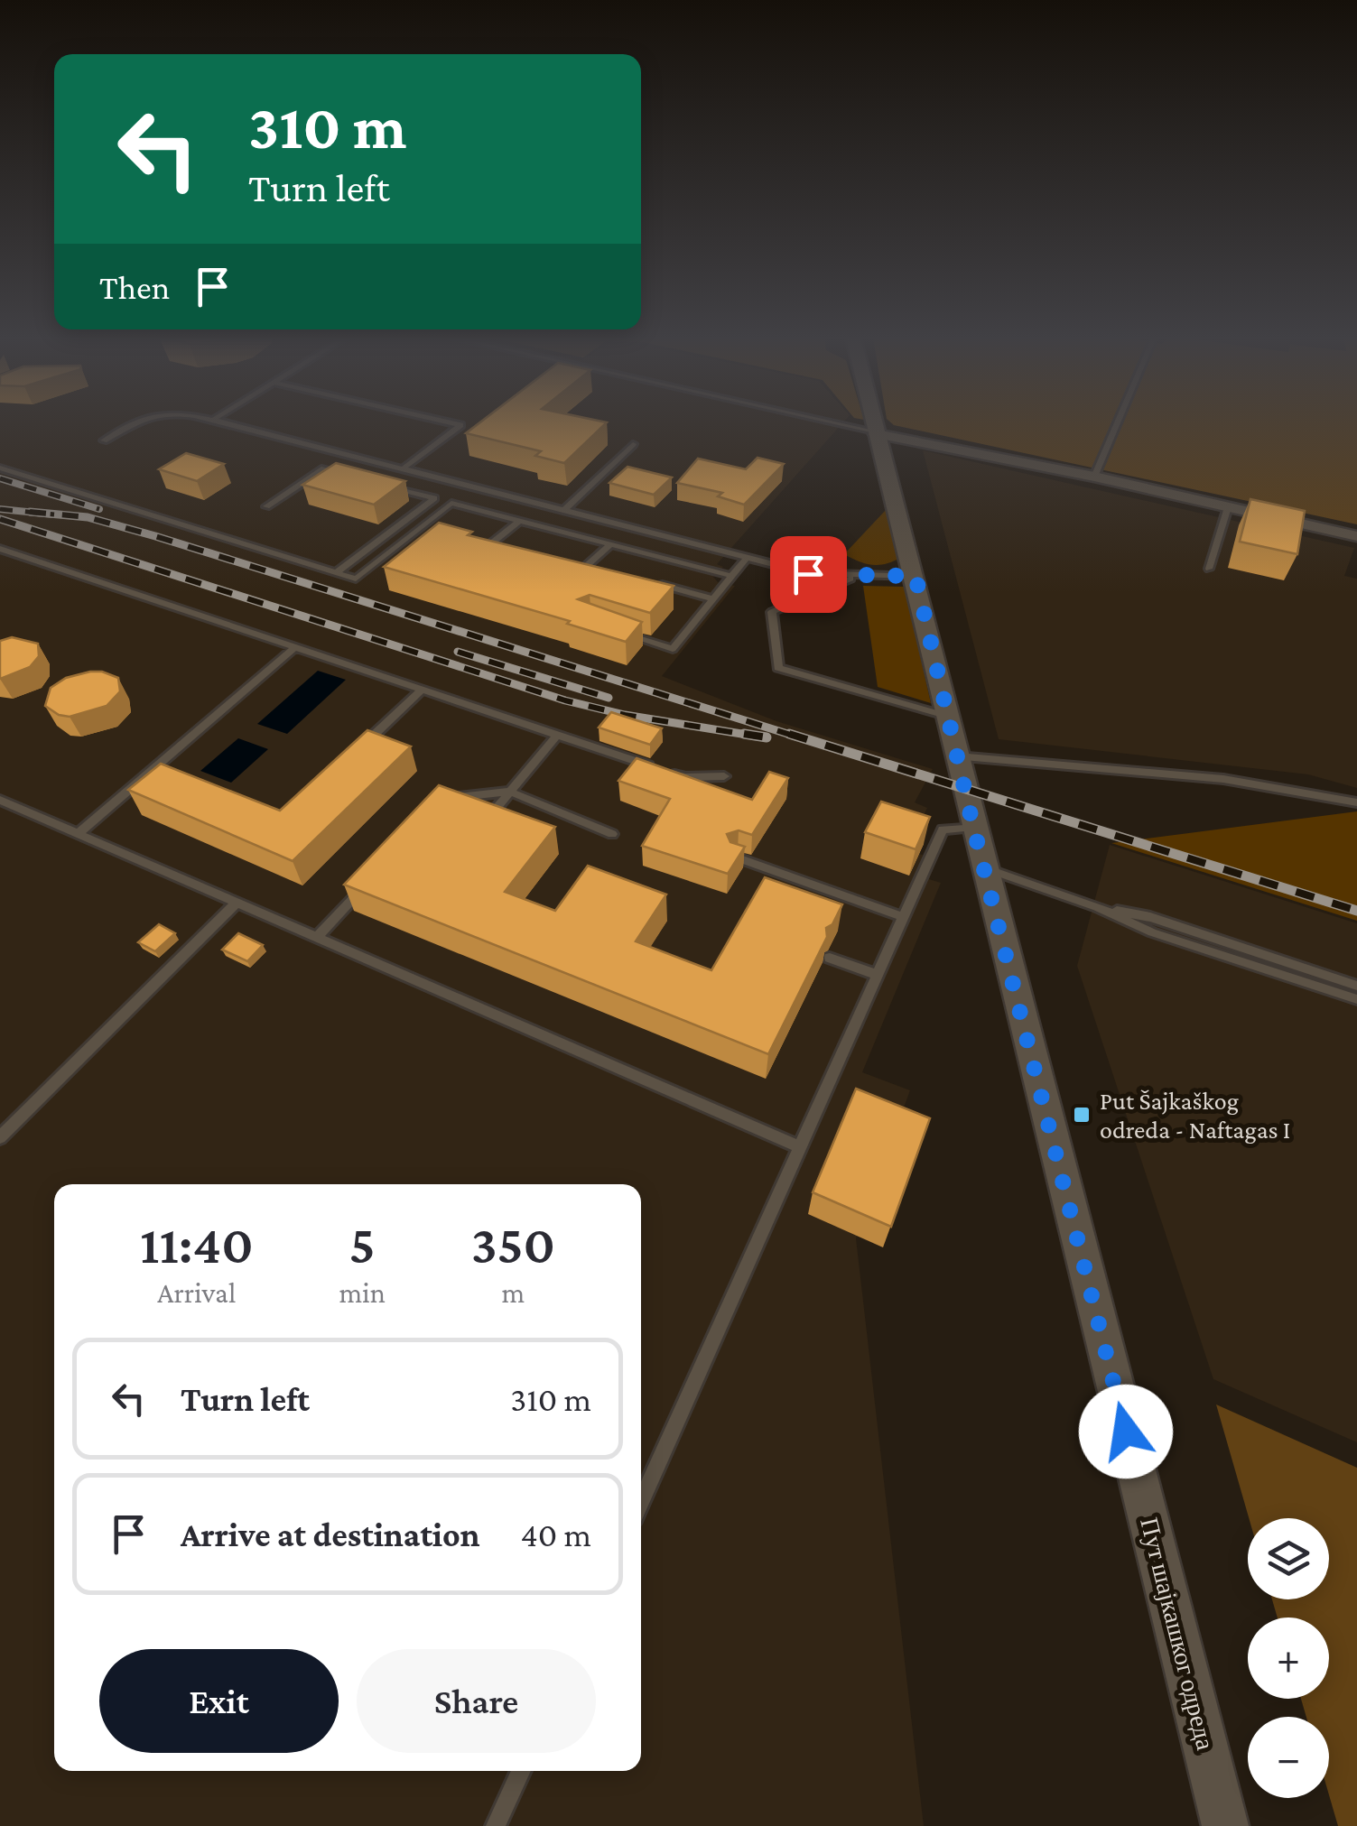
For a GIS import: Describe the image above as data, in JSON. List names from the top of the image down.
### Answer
{
  "streets": {
    "street": ["Пут шајкашког одреда"]
  },
  "places": {
    "transit": ["Put Šajkaškog odreda - Naftagas I"]
  },
  "page": {
    "turn": ["310 m", "Turn left"],
    "then": "Then",
    "eta": [
      "11:40",
      "Arrival",
      "5",
      "min",
      "350",
      "m"
    ],
    "list": [
      {
        "name": "Turn left",
        "value": "310 m"
      },
      {
        "name": "Arrive at destination",
        "value": "40 m"
      }
    ],
    "map_buttons": ["+", "−"],
    "buttons": ["Exit", "Share"]
  }
}
